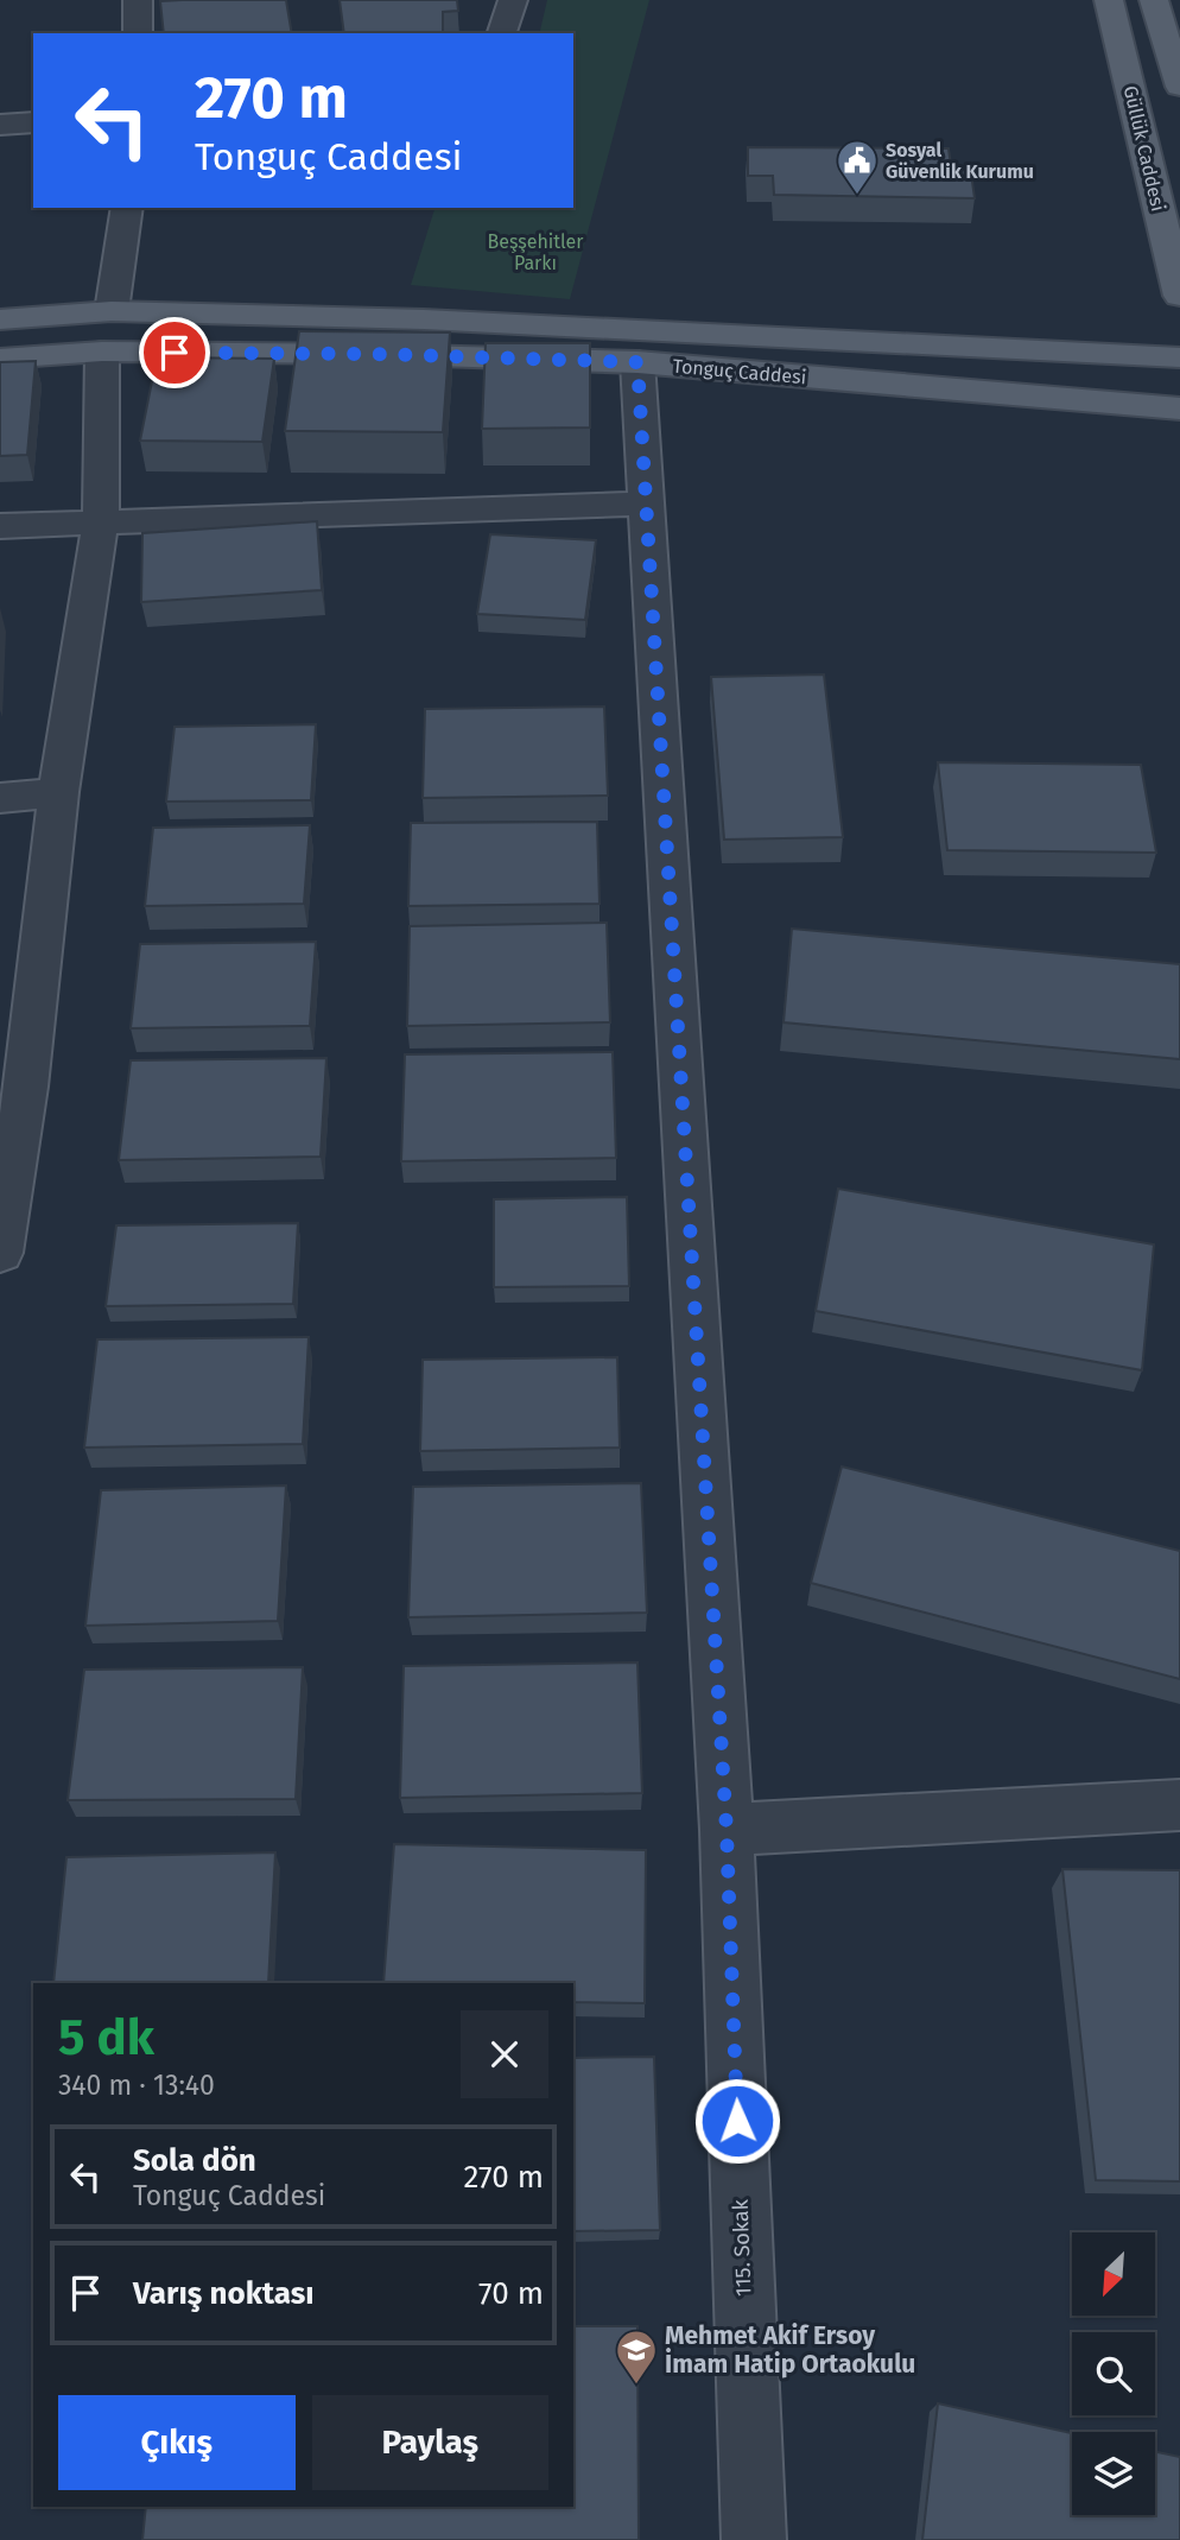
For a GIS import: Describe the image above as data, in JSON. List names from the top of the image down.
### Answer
{
  "streets": {
    "main road": ["Güllük Caddesi", "Tonguç Caddesi"],
    "street": ["115. Sokak"]
  },
  "crossings": [
    ["Tonguç Caddesi", "115. Sokak"]
  ],
  "parks": ["Beşşehitler Parkı"],
  "places": {
    "public building": ["Sosyal Güvenlik Kurumu"],
    "school or university": ["Mehmet Akif Ersoy İmam Hatip Ortaokulu"]
  },
  "north": "bottom left",
  "page": {
    "turn": ["270 m", "Tonguç Caddesi"],
    "heading": ["5 dk", "340 m · 13:40"],
    "list": [
      {
        "name": "Sola dön",
        "note": "Tonguç Caddesi",
        "value": "270 m"
      },
      {
        "name": "Varış noktası",
        "value": "70 m"
      }
    ],
    "buttons": ["Çıkış", "Paylaş"]
  }
}
